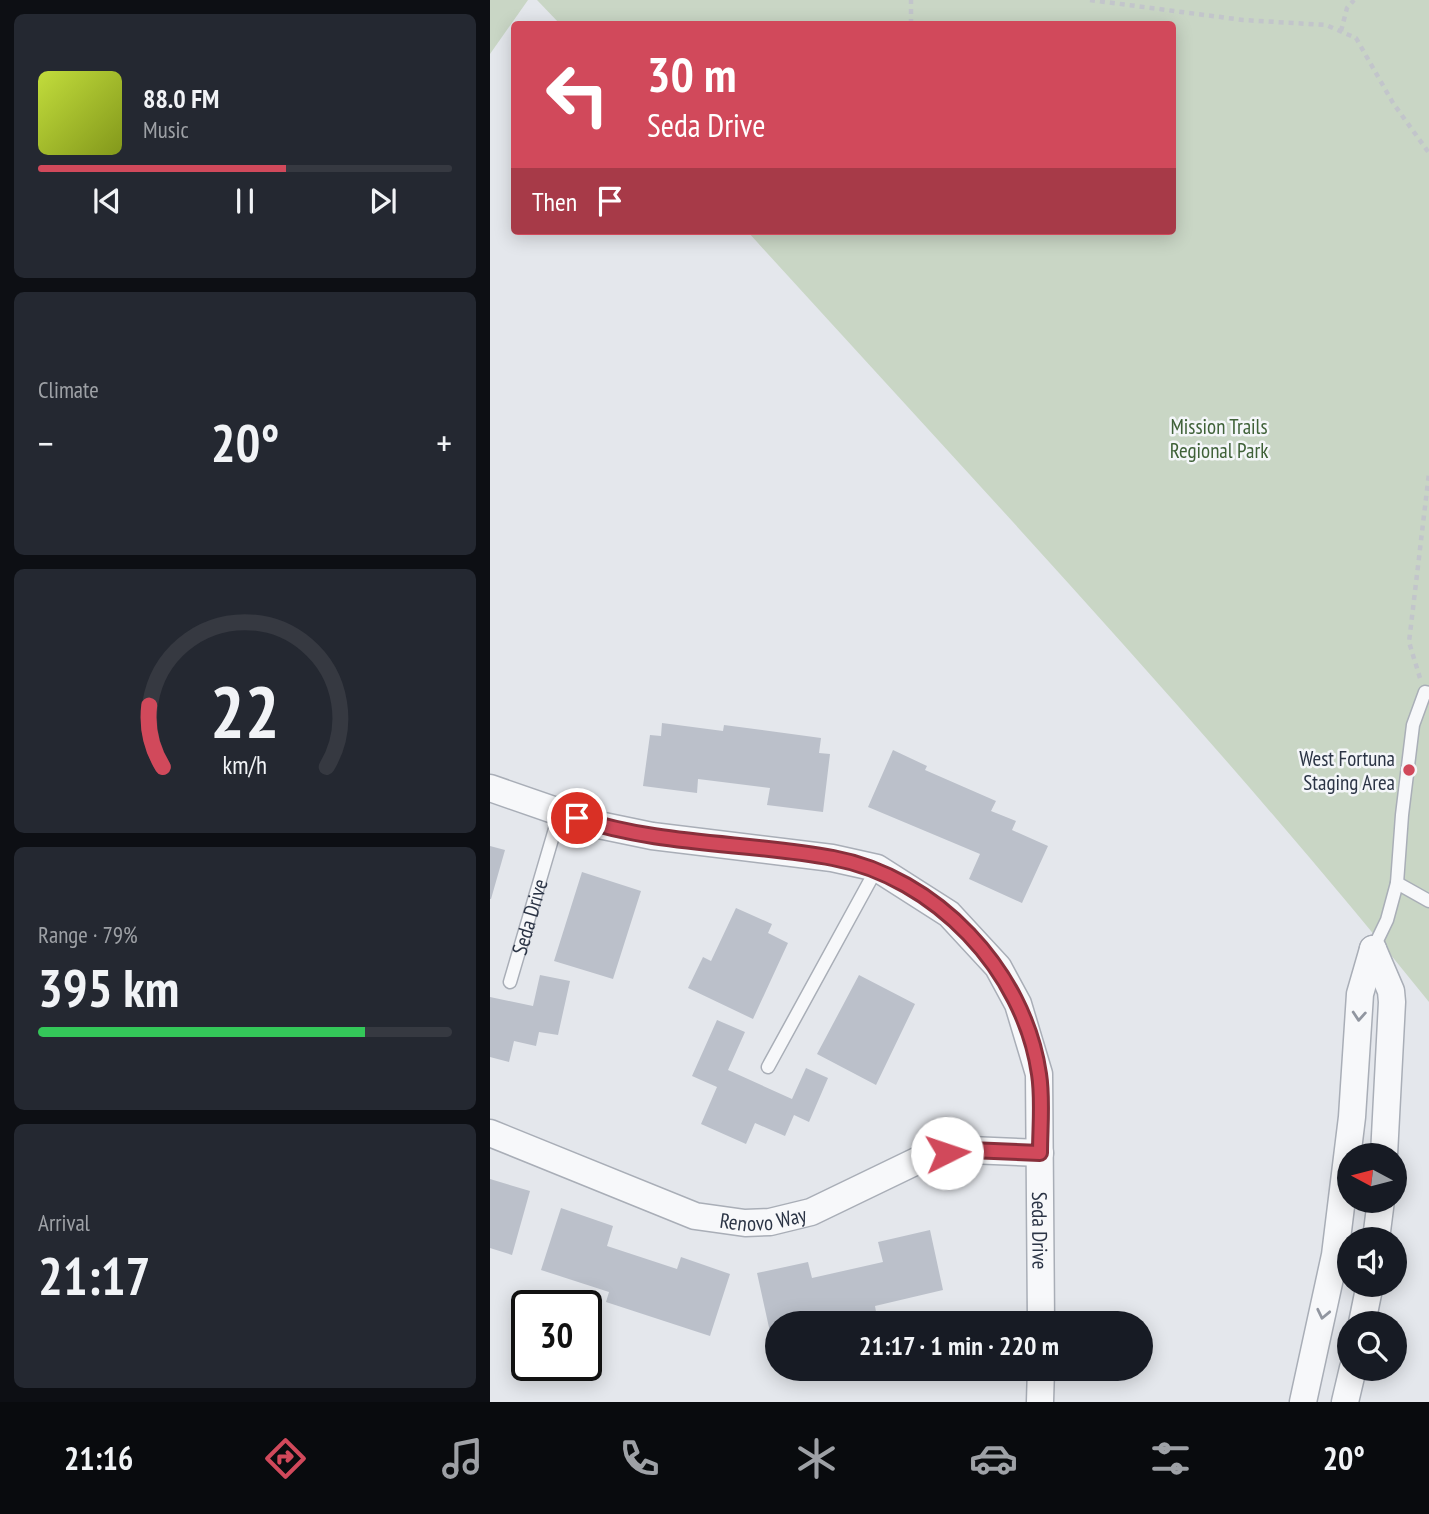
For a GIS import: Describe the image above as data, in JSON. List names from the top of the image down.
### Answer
{
  "streets": {
    "street": ["Seda Drive", "Renovo Way"]
  },
  "crossings": [
    ["Seda Drive", "Renovo Way"]
  ],
  "parks": ["Mission Trails Regional Park"],
  "places": ["West Fortuna Staging Area"],
  "north": "left",
  "page": {
    "turn": ["30 m", "Seda Drive"],
    "song": ["88.0 FM", "Music"],
    "then": "Then",
    "tile": [
      "Climate",
      ["Range · 79%", "395 km"],
      ["Arrival", "21:17"]
    ],
    "heat": ["−", "20°", "+"],
    "limit": "30",
    "trip": "21:17 · 1 min · 220 m",
    "tabs": ["21:16", "20°"],
    "gauge": ["22", "km/h"]
  }
}
